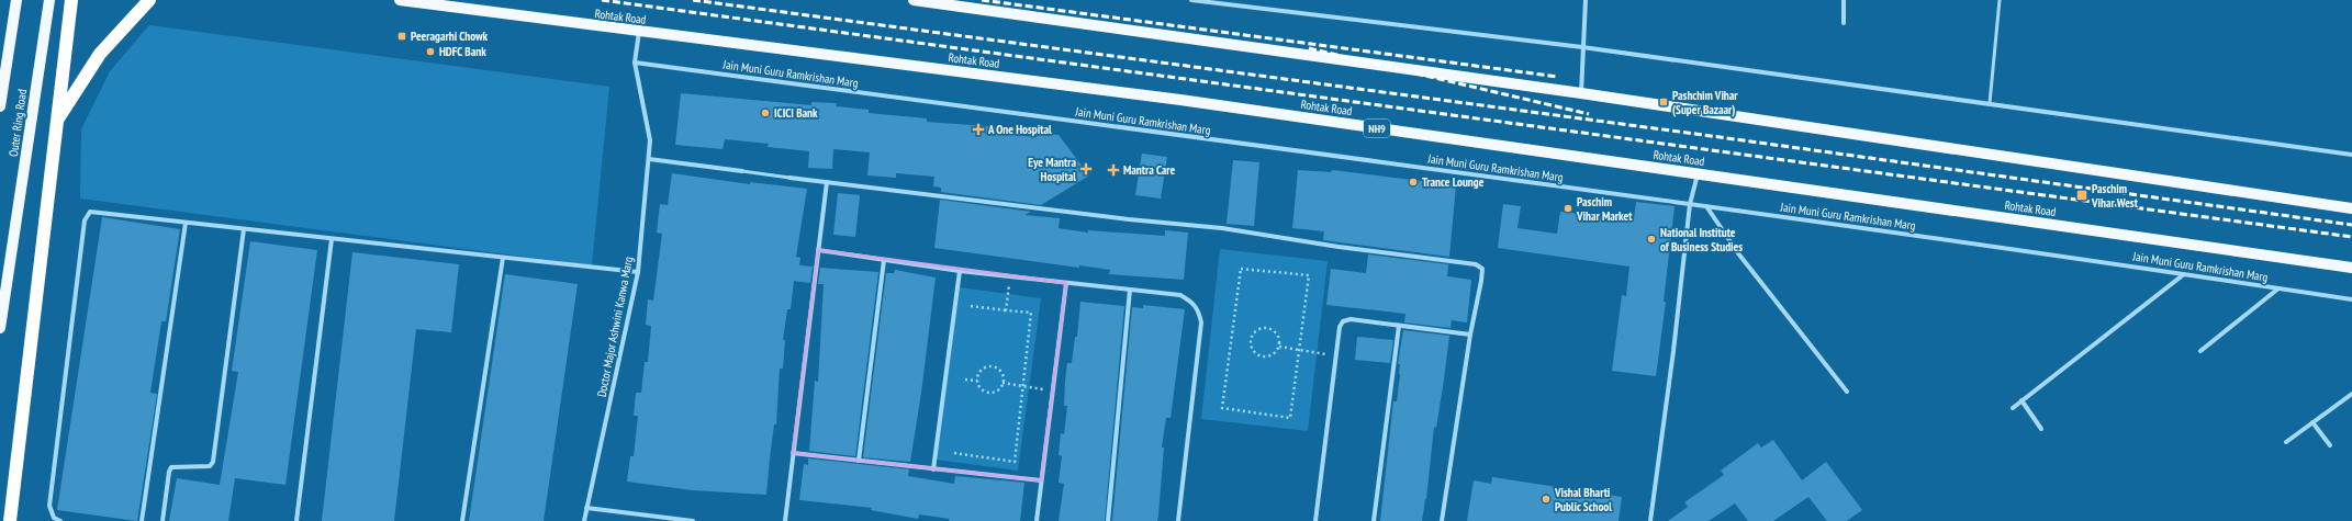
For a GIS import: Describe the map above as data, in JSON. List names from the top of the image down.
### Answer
{
  "streets": {
    "main road": ["Rohtak Road", "Outer Ring Road", "NH9"],
    "street": ["Jain Muni Guru Ramkrishan Marg", "Doctor Major Ashwini Kanwa Marg"]
  },
  "crossings": [
    ["Rohtak Road", "Doctor Major Ashwini Kanwa Marg"],
    ["Jain Muni Guru Ramkrishan Marg", "Doctor Major Ashwini Kanwa Marg"]
  ],
  "places": {
    "transit": ["Peeragarhi Chowk", "Pashchim Vihar (Super Bazaar)", "Paschim Vihar West"],
    "other": [
      "HDFC Bank",
      "ICICI Bank",
      "Trance Lounge",
      "Paschim Vihar Market",
      "National Institute of Business Studies",
      "Vishal Bharti Public School"
    ],
    "health": ["A One Hospital", "Eye Mantra Hospital", "Mantra Care"]
  }
}
